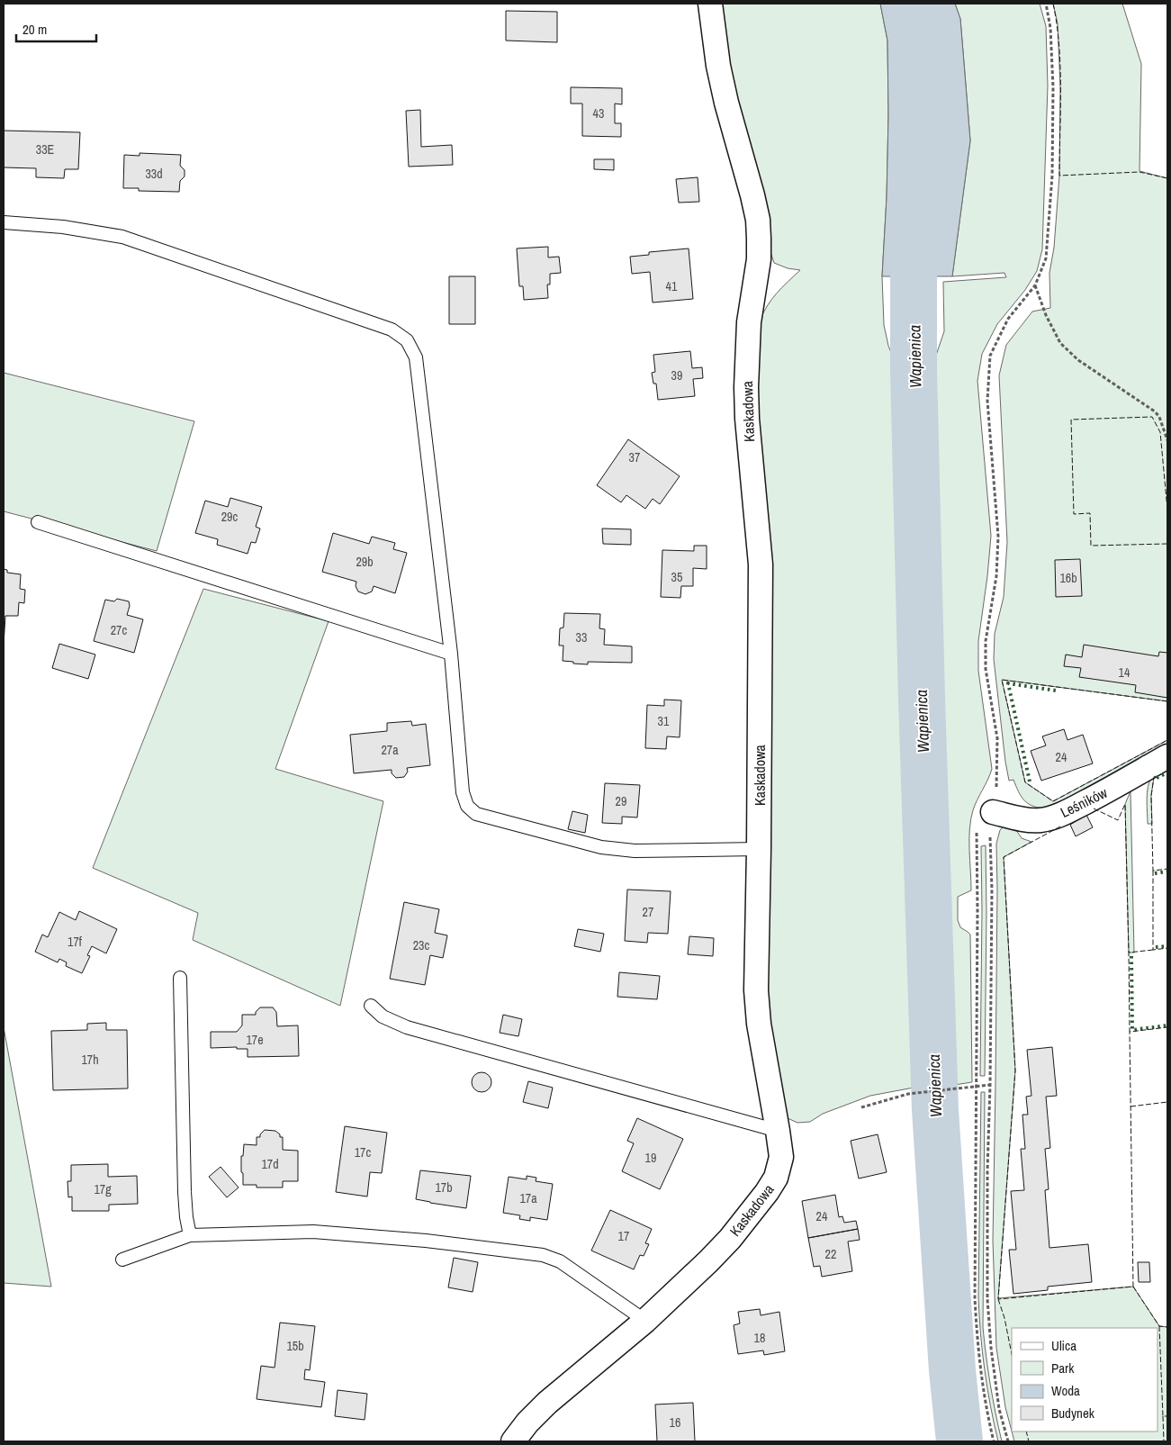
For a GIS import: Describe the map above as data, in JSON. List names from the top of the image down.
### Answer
{
  "streets": {
    "street": ["Kaskadowa", "Leśników"]
  },
  "water": ["Wapienica"],
  "house_numbers": [
    "43",
    "33E",
    "33d",
    "41",
    "39",
    "37",
    "29c",
    "29b",
    "35",
    "16b",
    "27c",
    "33",
    "14",
    "31",
    "27a",
    "24",
    "29",
    "27",
    "17f",
    "23c",
    "17e",
    "17h",
    "17c",
    "19",
    "17d",
    "17b",
    "17g",
    "17a",
    "24",
    "17",
    "22",
    "18",
    "15b",
    "16"
  ],
  "legend": [
    "Ulica",
    "Park",
    "Woda",
    "Budynek"
  ],
  "scale_bar": "20 m"
}
